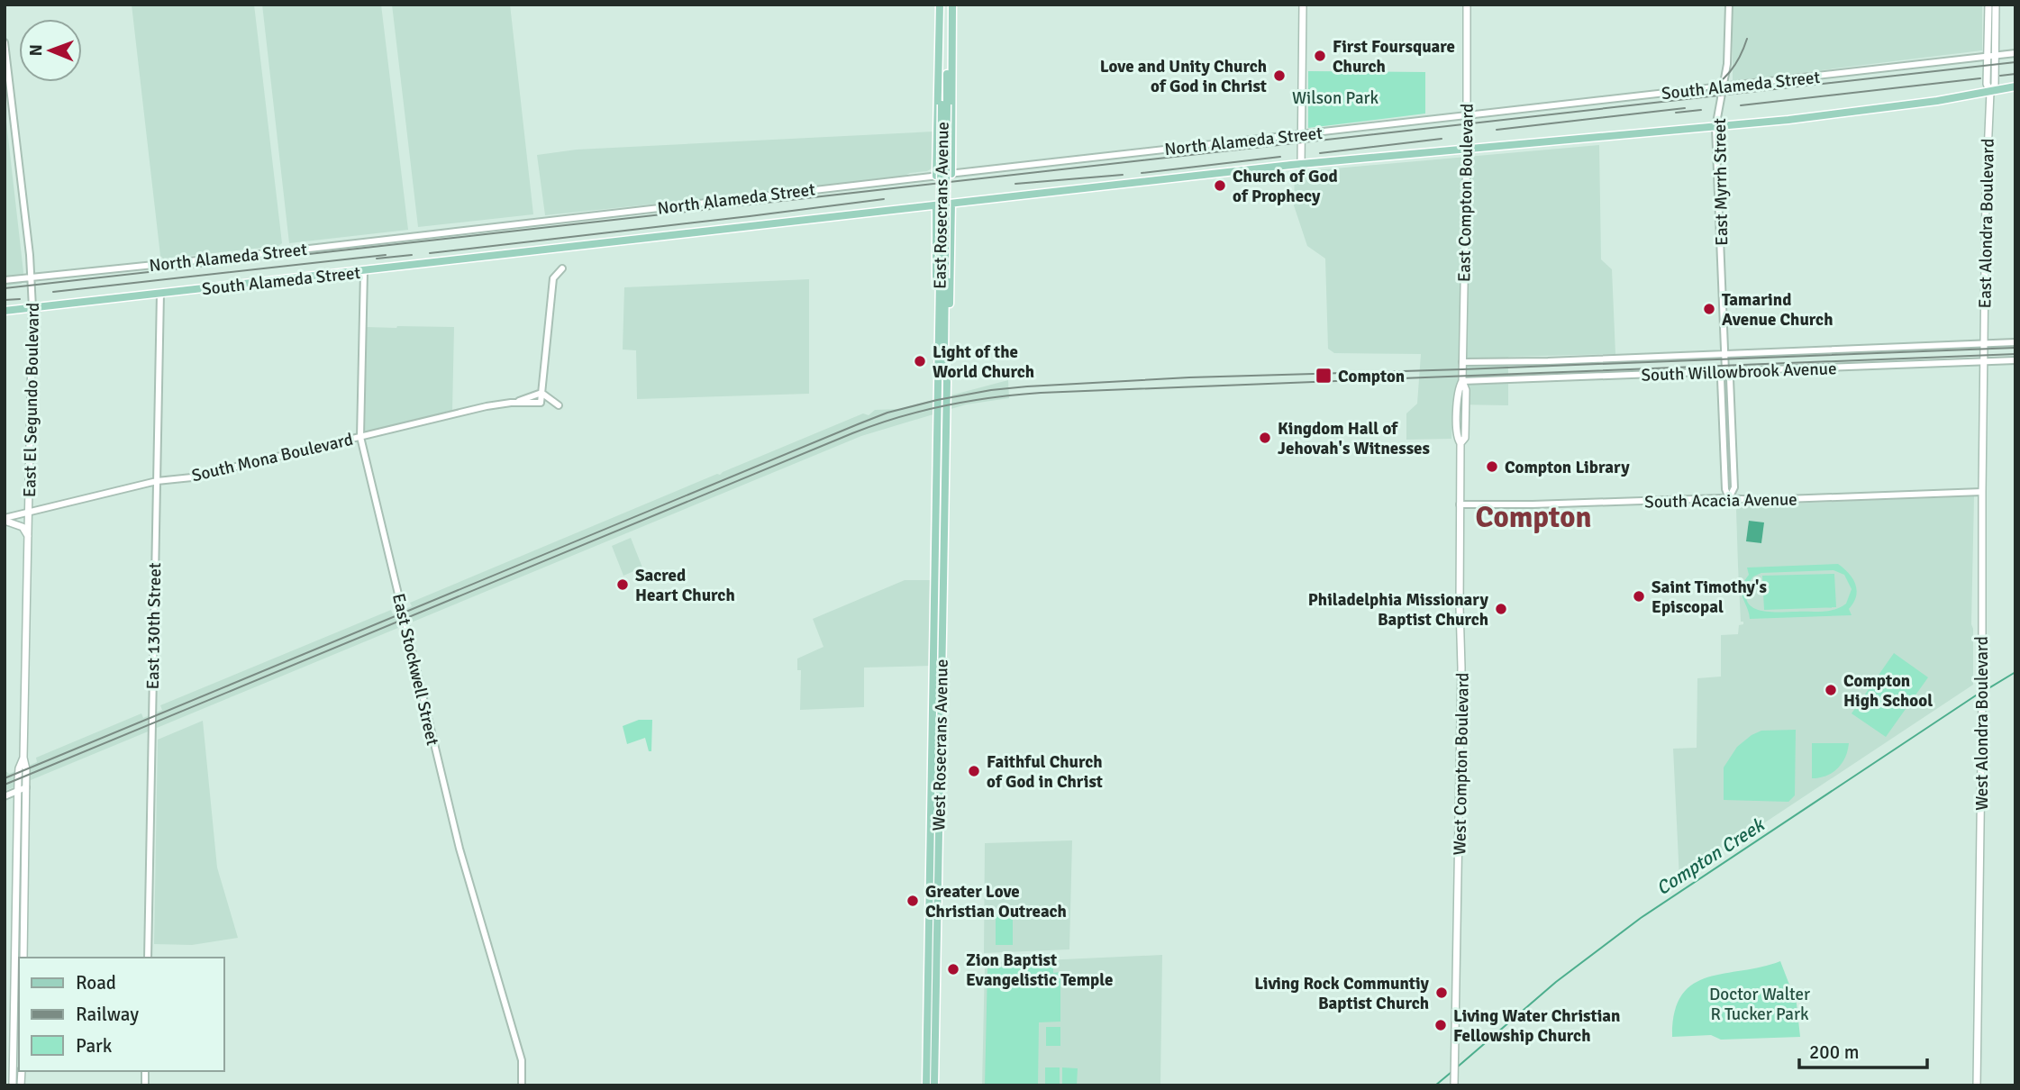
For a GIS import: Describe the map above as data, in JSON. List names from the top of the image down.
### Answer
{
  "streets": {
    "main road": [
      "South Alameda Street",
      "North Alameda Street",
      "East Compton Boulevard",
      "East Rosecrans Avenue",
      "East Alondra Boulevard",
      "East El Segundo Boulevard",
      "West Alondra Boulevard",
      "West Rosecrans Avenue",
      "West Compton Boulevard"
    ],
    "street": [
      "East Myrrh Street",
      "South Willowbrook Avenue",
      "South Mona Boulevard",
      "South Acacia Avenue",
      "East 130th Street",
      "East Stockwell Street"
    ]
  },
  "crossings": [
    ["South Alameda Street", "North Alameda Street"],
    ["South Alameda Street", "East Myrrh Street"],
    ["South Alameda Street", "East Compton Boulevard"],
    ["South Alameda Street", "East Alondra Boulevard"],
    ["South Alameda Street", "East El Segundo Boulevard"],
    ["South Alameda Street", "East 130th Street"],
    ["South Alameda Street", "East Stockwell Street"],
    ["North Alameda Street", "East Compton Boulevard"],
    ["North Alameda Street", "East El Segundo Boulevard"],
    ["East Myrrh Street", "South Willowbrook Avenue"],
    ["East Myrrh Street", "South Acacia Avenue"],
    ["East Compton Boulevard", "South Willowbrook Avenue"],
    ["East Compton Boulevard", "West Compton Boulevard"],
    ["East Rosecrans Avenue", "West Rosecrans Avenue"],
    ["East Alondra Boulevard", "South Willowbrook Avenue"],
    ["East Alondra Boulevard", "West Alondra Boulevard"],
    ["South Willowbrook Avenue", "West Alondra Boulevard"],
    ["South Willowbrook Avenue", "West Compton Boulevard"],
    ["East El Segundo Boulevard", "South Mona Boulevard"],
    ["South Mona Boulevard", "East 130th Street"],
    ["South Mona Boulevard", "East Stockwell Street"],
    ["South Acacia Avenue", "West Alondra Boulevard"],
    ["South Acacia Avenue", "West Compton Boulevard"]
  ],
  "districts": ["Compton"],
  "water": ["Compton Creek"],
  "parks": ["Wilson Park", "Doctor Walter R Tucker Park"],
  "places": {
    "other": [
      "First Foursquare Church",
      "Love and Unity Church of God in Christ",
      "Church of God of Prophecy",
      "Tamarind Avenue Church",
      "Light of the World Church",
      "Kingdom Hall of Jehovah's Witnesses",
      "Compton Library",
      "Sacred Heart Church",
      "Saint Timothy's Episcopal",
      "Philadelphia Missionary Baptist Church",
      "Compton High School",
      "Faithful Church of God in Christ",
      "Greater Love Christian Outreach",
      "Zion Baptist Evangelistic Temple",
      "Living Rock Communtiy Baptist Church",
      "Living Water Christian Fellowship Church"
    ],
    "transit": ["Compton"]
  },
  "legend": ["Road", "Railway", "Park"],
  "scale_bar": "200 m",
  "north": "left"
}
